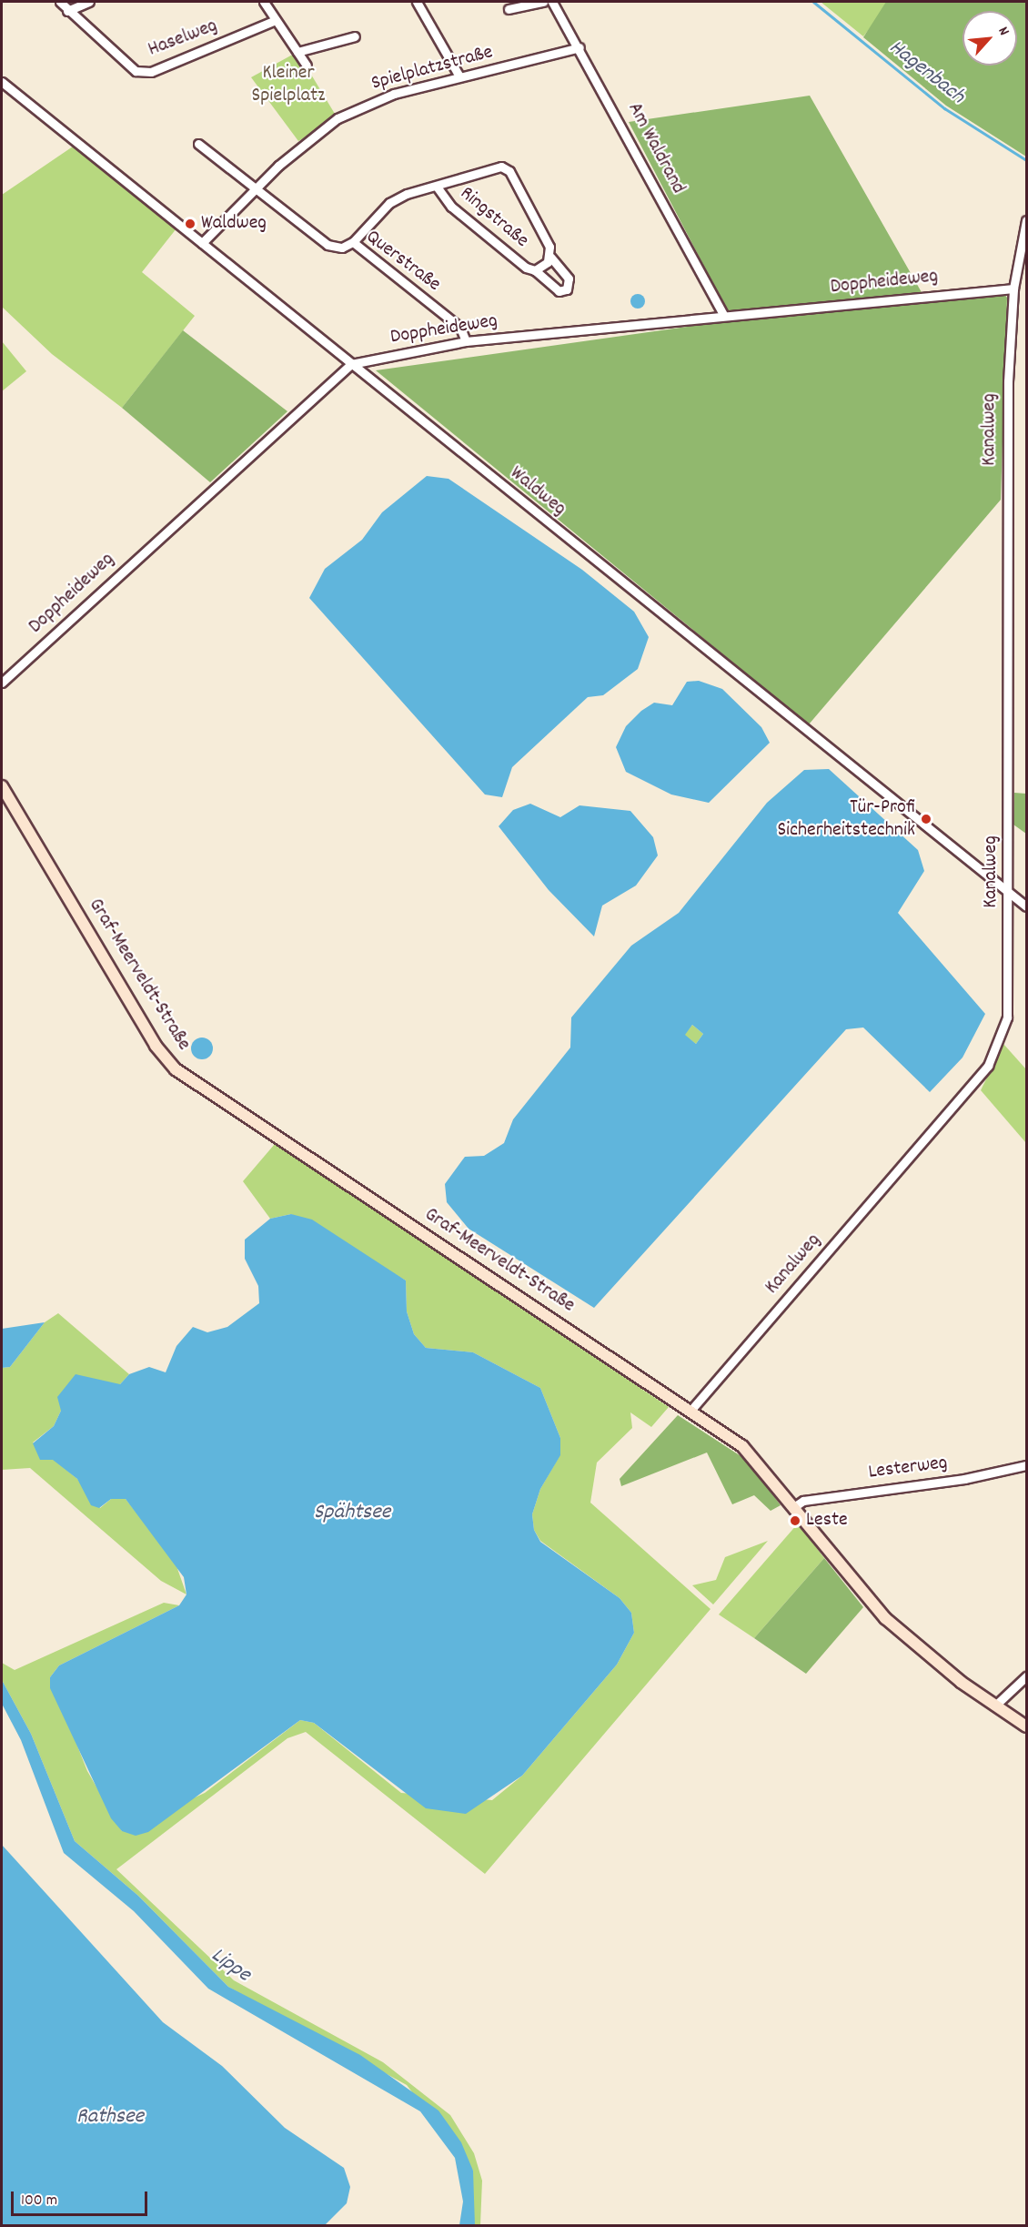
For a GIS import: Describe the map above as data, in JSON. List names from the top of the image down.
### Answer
{
  "streets": {
    "main road": ["Graf-Meerveldt-Straße"],
    "street": [
      "Haselweg",
      "Spielplatzstraße",
      "Am Waldrand",
      "Ringstraße",
      "Querstraße",
      "Doppheideweg",
      "Kanalweg",
      "Waldweg",
      "Lesterweg"
    ]
  },
  "crossings": [
    ["Spielplatzstraße", "Am Waldrand"],
    ["Spielplatzstraße", "Querstraße"],
    ["Spielplatzstraße", "Waldweg"],
    ["Am Waldrand", "Doppheideweg"],
    ["Ringstraße", "Querstraße"],
    ["Querstraße", "Doppheideweg"],
    ["Doppheideweg", "Kanalweg"],
    ["Doppheideweg", "Waldweg"],
    ["Kanalweg", "Waldweg"],
    ["Kanalweg", "Graf-Meerveldt-Straße"],
    ["Graf-Meerveldt-Straße", "Lesterweg"]
  ],
  "water": [
    "Hagenbach",
    "Spähtsee",
    "Lippe",
    "Rathsee"
  ],
  "parks": ["Kleiner Spielplatz"],
  "places": ["Waldweg", "Tür-Profi Sicherheitstechnik", "Leste"],
  "scale_bar": "100 m",
  "north": "top right"
}
